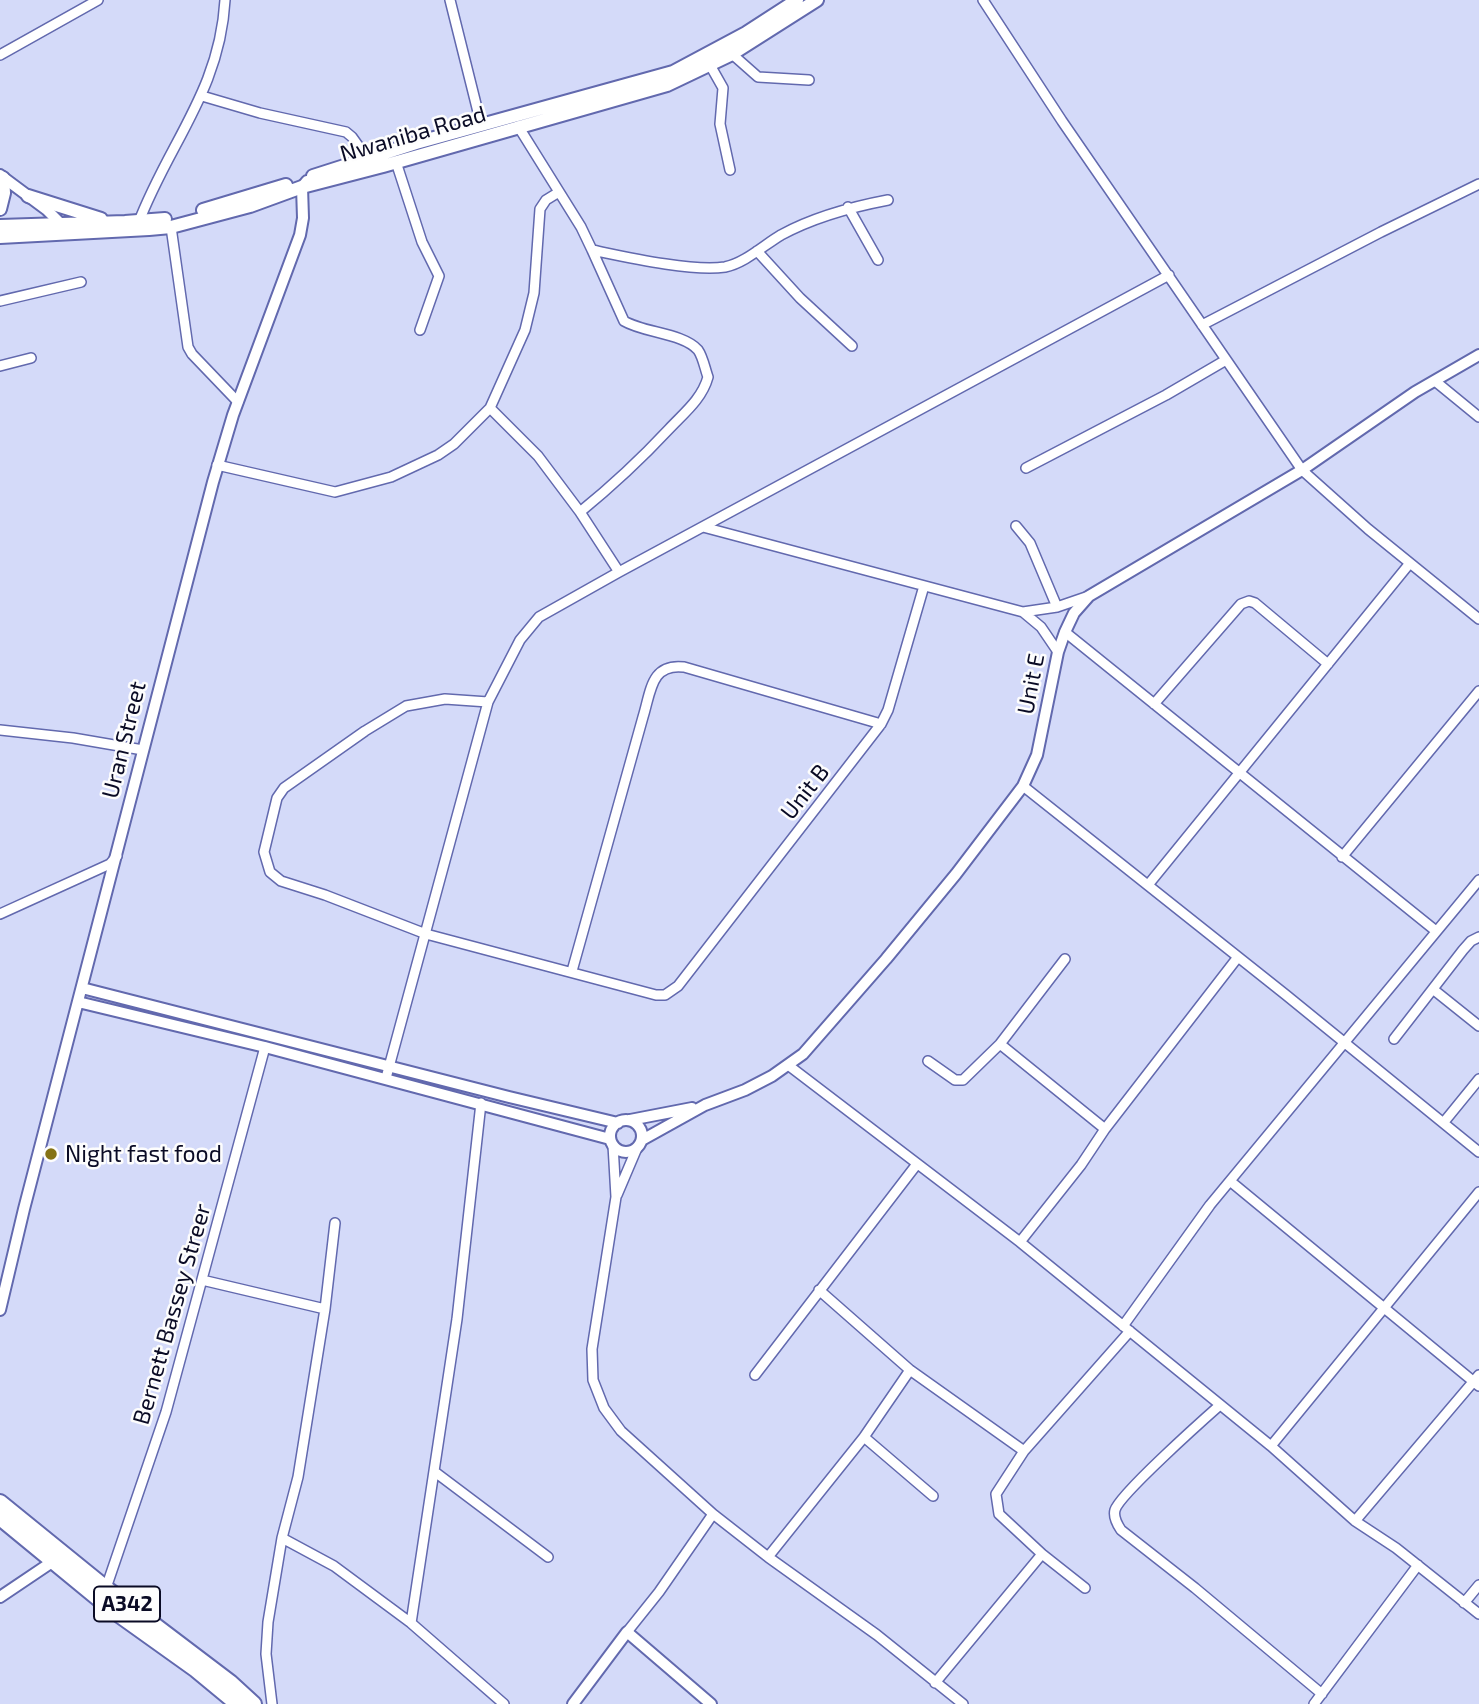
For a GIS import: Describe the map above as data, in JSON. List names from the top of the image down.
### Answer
{
  "streets": {
    "highway": ["A342"],
    "main road": ["Nwaniba Road"],
    "street": [
      "Unit E",
      "Uran Street",
      "Unit B",
      "Bernett Bassey Streer"
    ]
  },
  "crossings": [
    ["Nwaniba Road", "Uran Street"],
    ["Bernett Bassey Streer", "A342"]
  ],
  "places": ["Night fast food"]
}
